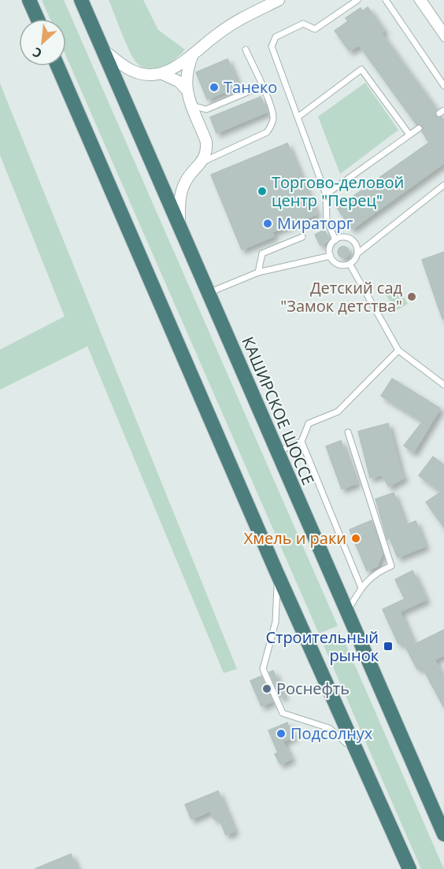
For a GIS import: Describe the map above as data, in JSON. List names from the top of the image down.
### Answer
{
  "streets": {
    "highway": ["КАШИРСКОЕ ШОССЕ"]
  },
  "places": {
    "other": [
      "Танеко",
      "Торгово-деловой центр \"Перец\"",
      "Мираторг",
      "Детский сад \"Замок детства\"",
      "Хмель и раки",
      "Роснефть",
      "Подсолнух"
    ],
    "transit": ["Строительный рынок"]
  },
  "north": "bottom left"
}
